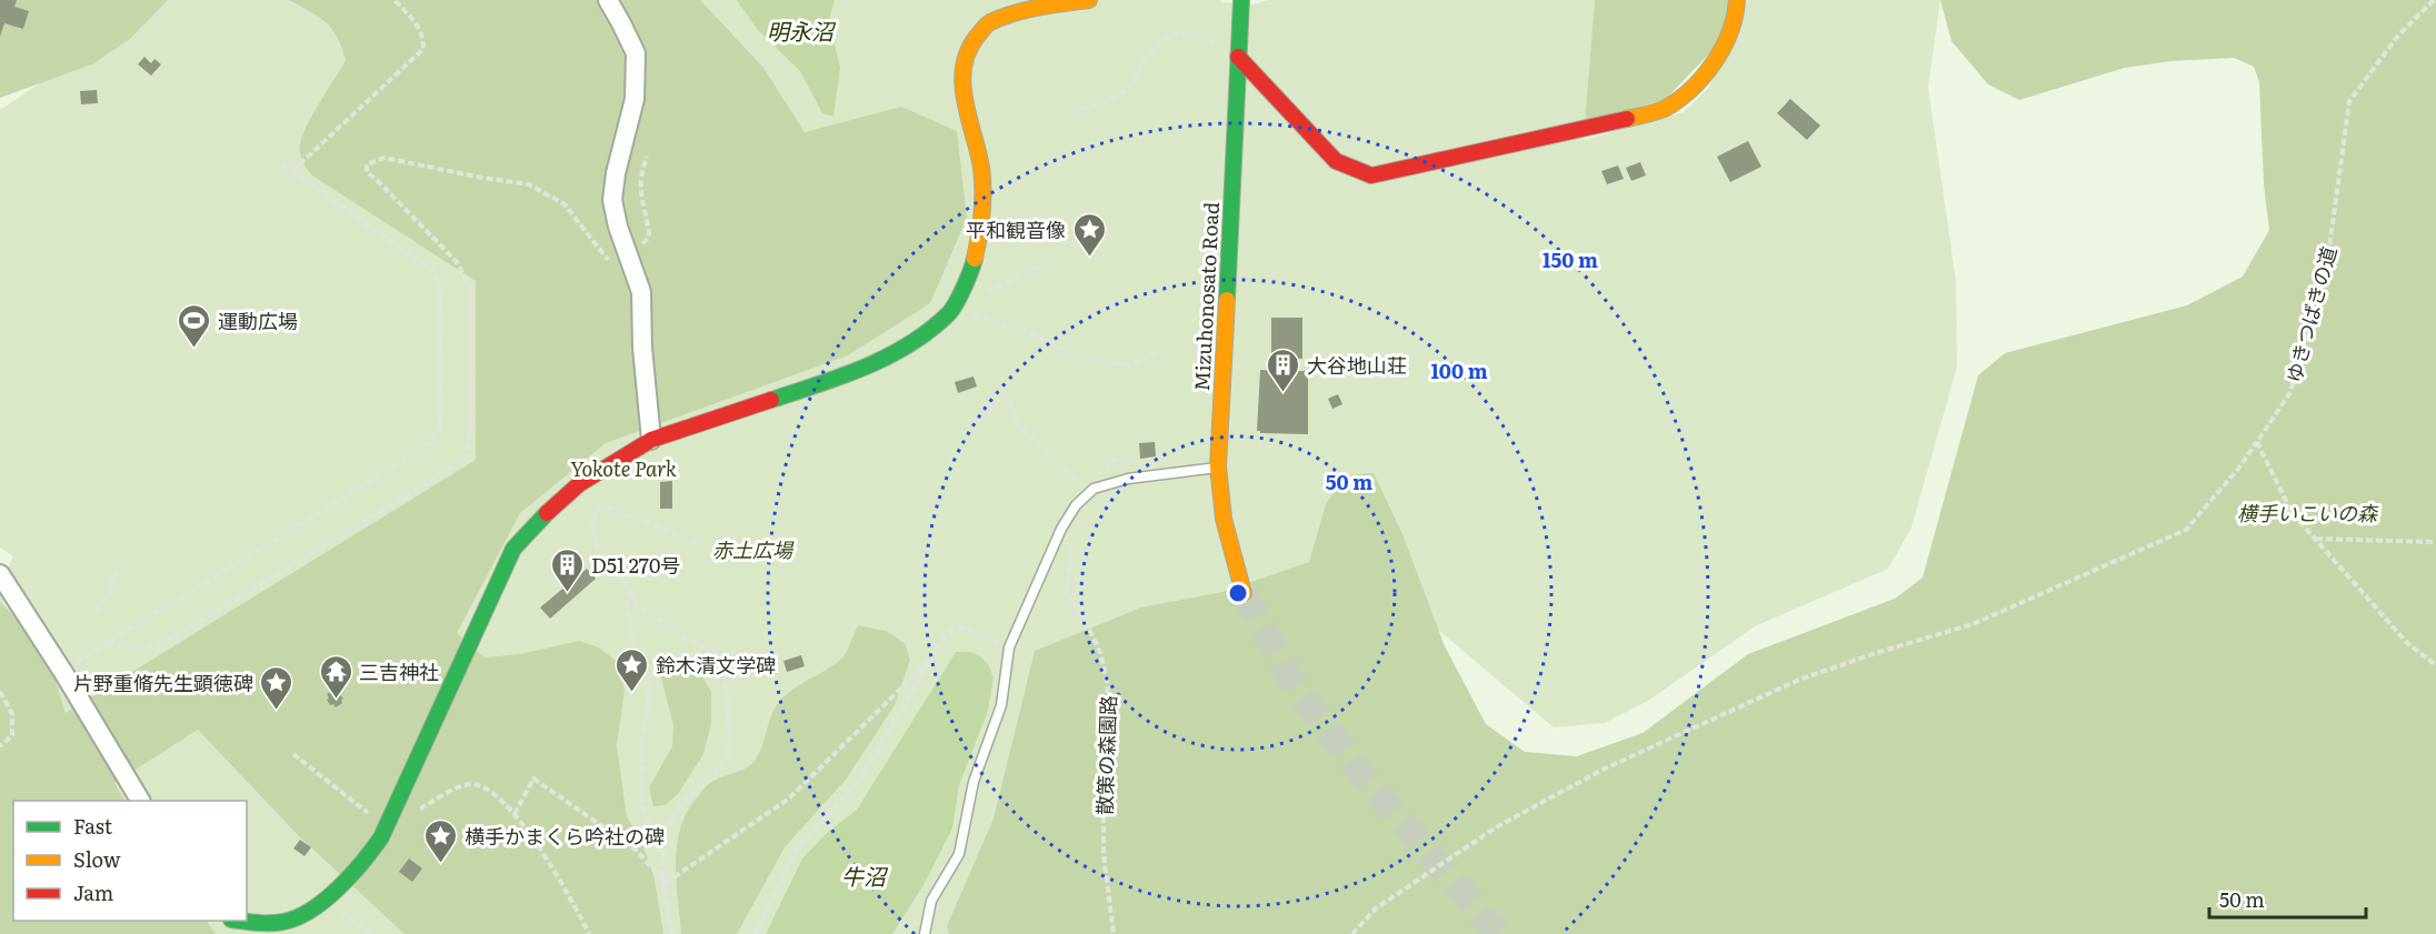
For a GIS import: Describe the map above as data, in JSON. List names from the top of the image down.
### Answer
{
  "streets": {
    "street": ["Mizuhonosato Road"],
    "path": ["ゆきつばきの道", "散策の森園路"]
  },
  "water": ["明永沼", "牛沼"],
  "parks": ["Yokote Park", "横手いこいの森", "赤土広場"],
  "places": {
    "place": [
      "平和観音像",
      "鈴木清文学碑",
      "片野重脩先生顕徳碑",
      "横手かまくら吟社の碑"
    ],
    "sports": ["運動広場"],
    "building": ["大谷地山荘", "D51 270号"],
    "temple": ["三吉神社"]
  },
  "legend": ["Fast", "Slow", "Jam"],
  "scale_bar": "50 m",
  "rings": ["150 m", "100 m", "50 m"]
}
